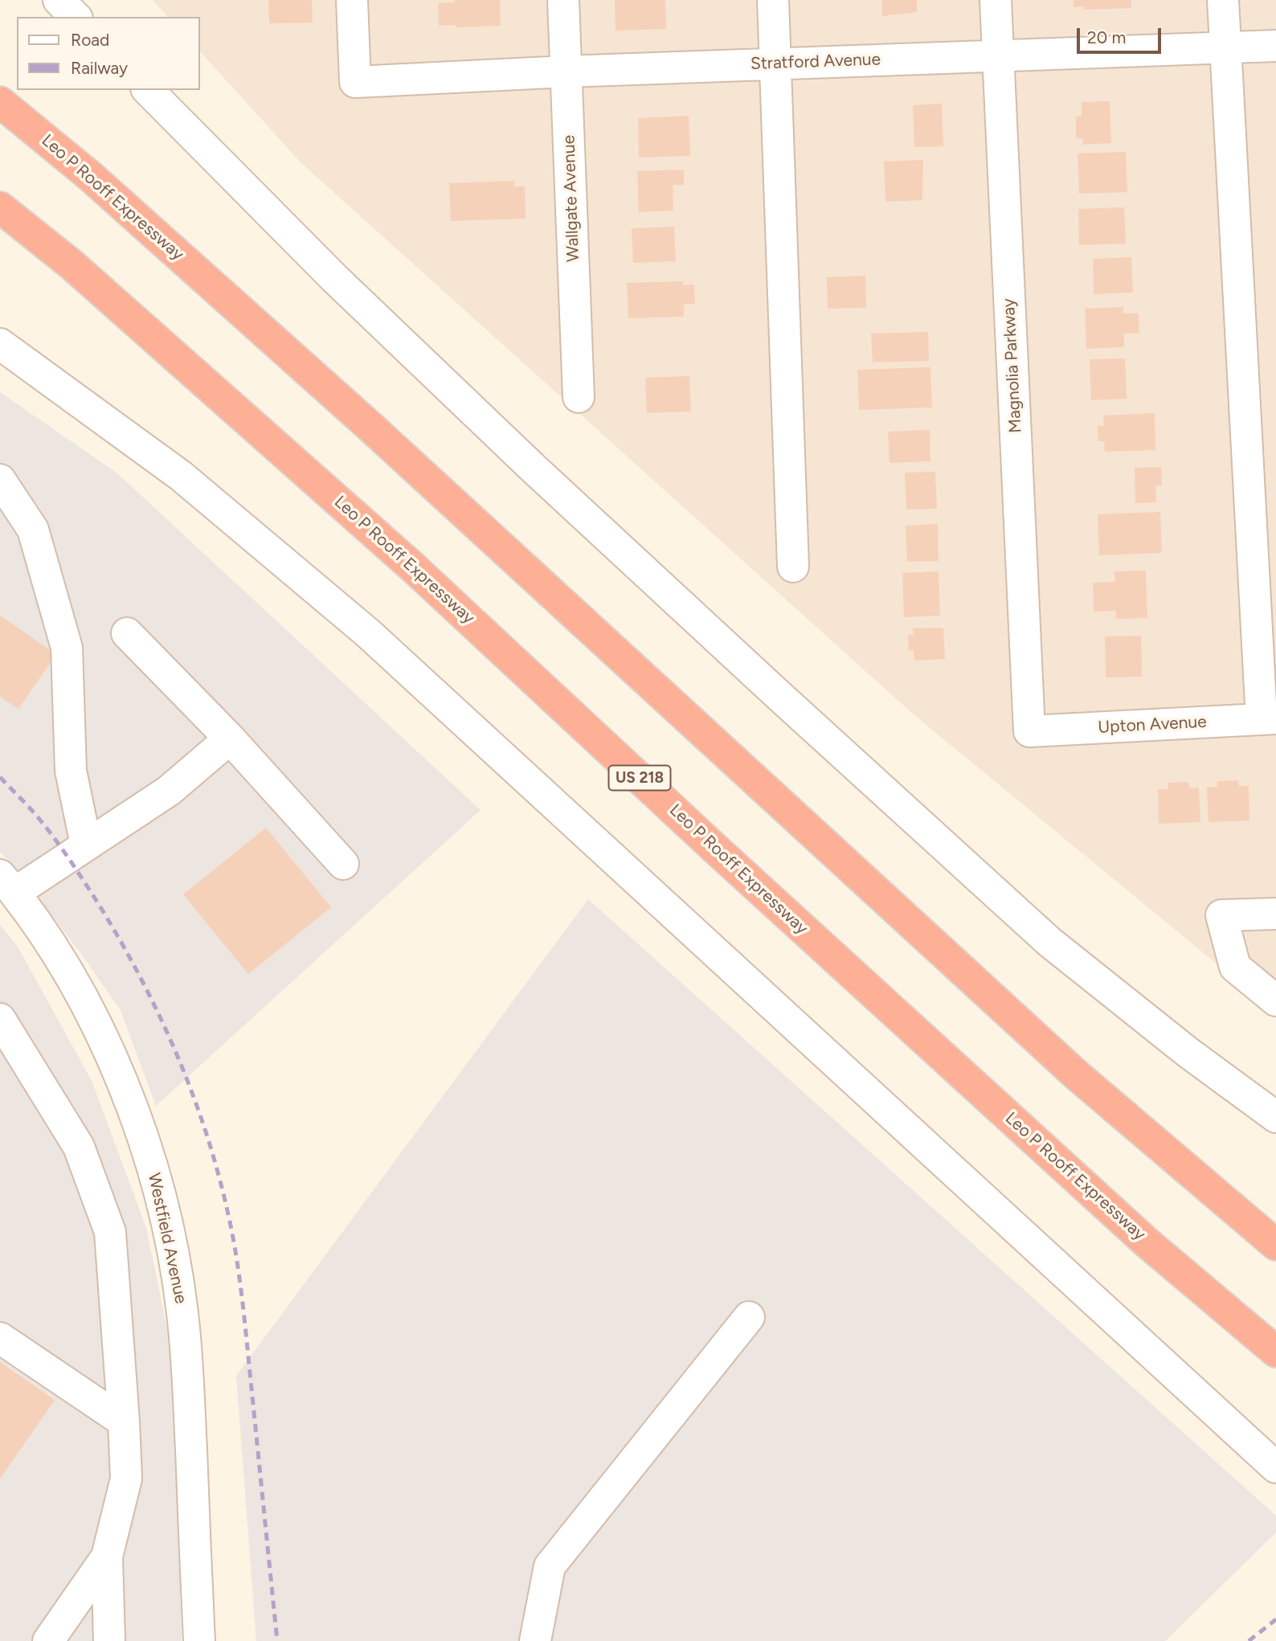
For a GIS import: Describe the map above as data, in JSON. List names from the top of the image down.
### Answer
{
  "streets": {
    "highway": ["Leo P Rooff Expressway", "US 218"],
    "street": [
      "Stratford Avenue",
      "Wallgate Avenue",
      "Magnolia Parkway",
      "Upton Avenue",
      "Westfield Avenue"
    ]
  },
  "crossings": [
    ["Stratford Avenue", "Wallgate Avenue"],
    ["Stratford Avenue", "Magnolia Parkway"],
    ["Magnolia Parkway", "Upton Avenue"]
  ],
  "legend": ["Road", "Railway"],
  "scale_bar": "20 m"
}
